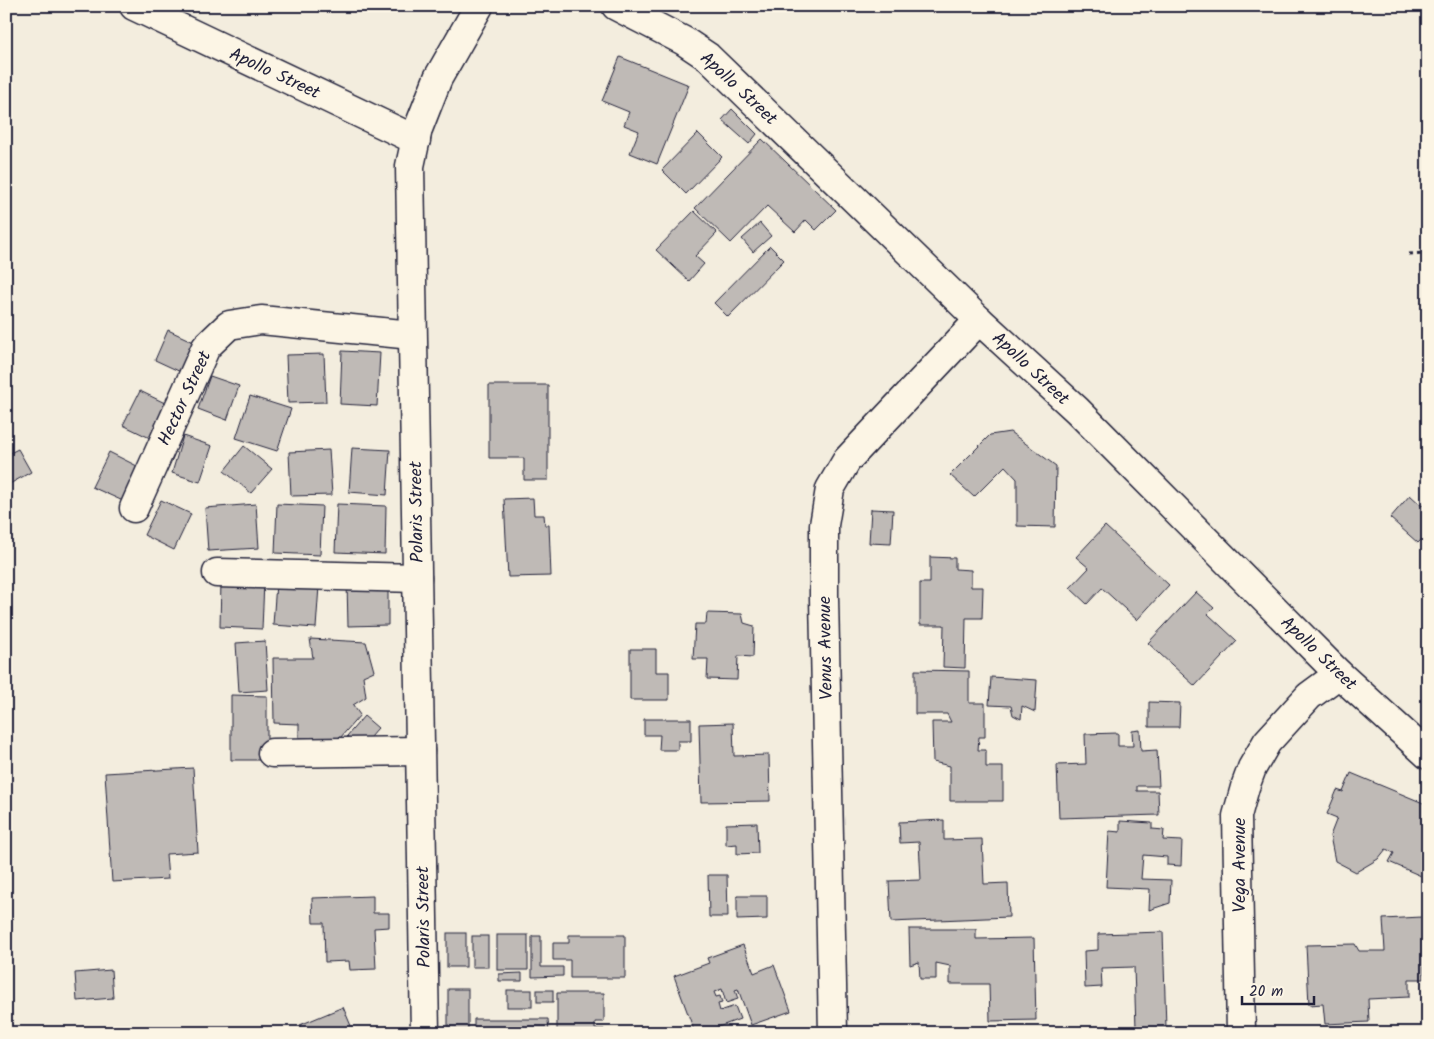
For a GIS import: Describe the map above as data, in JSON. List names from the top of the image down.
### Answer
{
  "streets": {
    "street": [
      "Apollo Street",
      "Hector Street",
      "Polaris Street",
      "Venus Avenue",
      "Vega Avenue"
    ]
  },
  "crossings": [
    ["Apollo Street", "Polaris Street"],
    ["Apollo Street", "Venus Avenue"],
    ["Apollo Street", "Vega Avenue"],
    ["Hector Street", "Polaris Street"]
  ],
  "scale_bar": "20 m"
}
